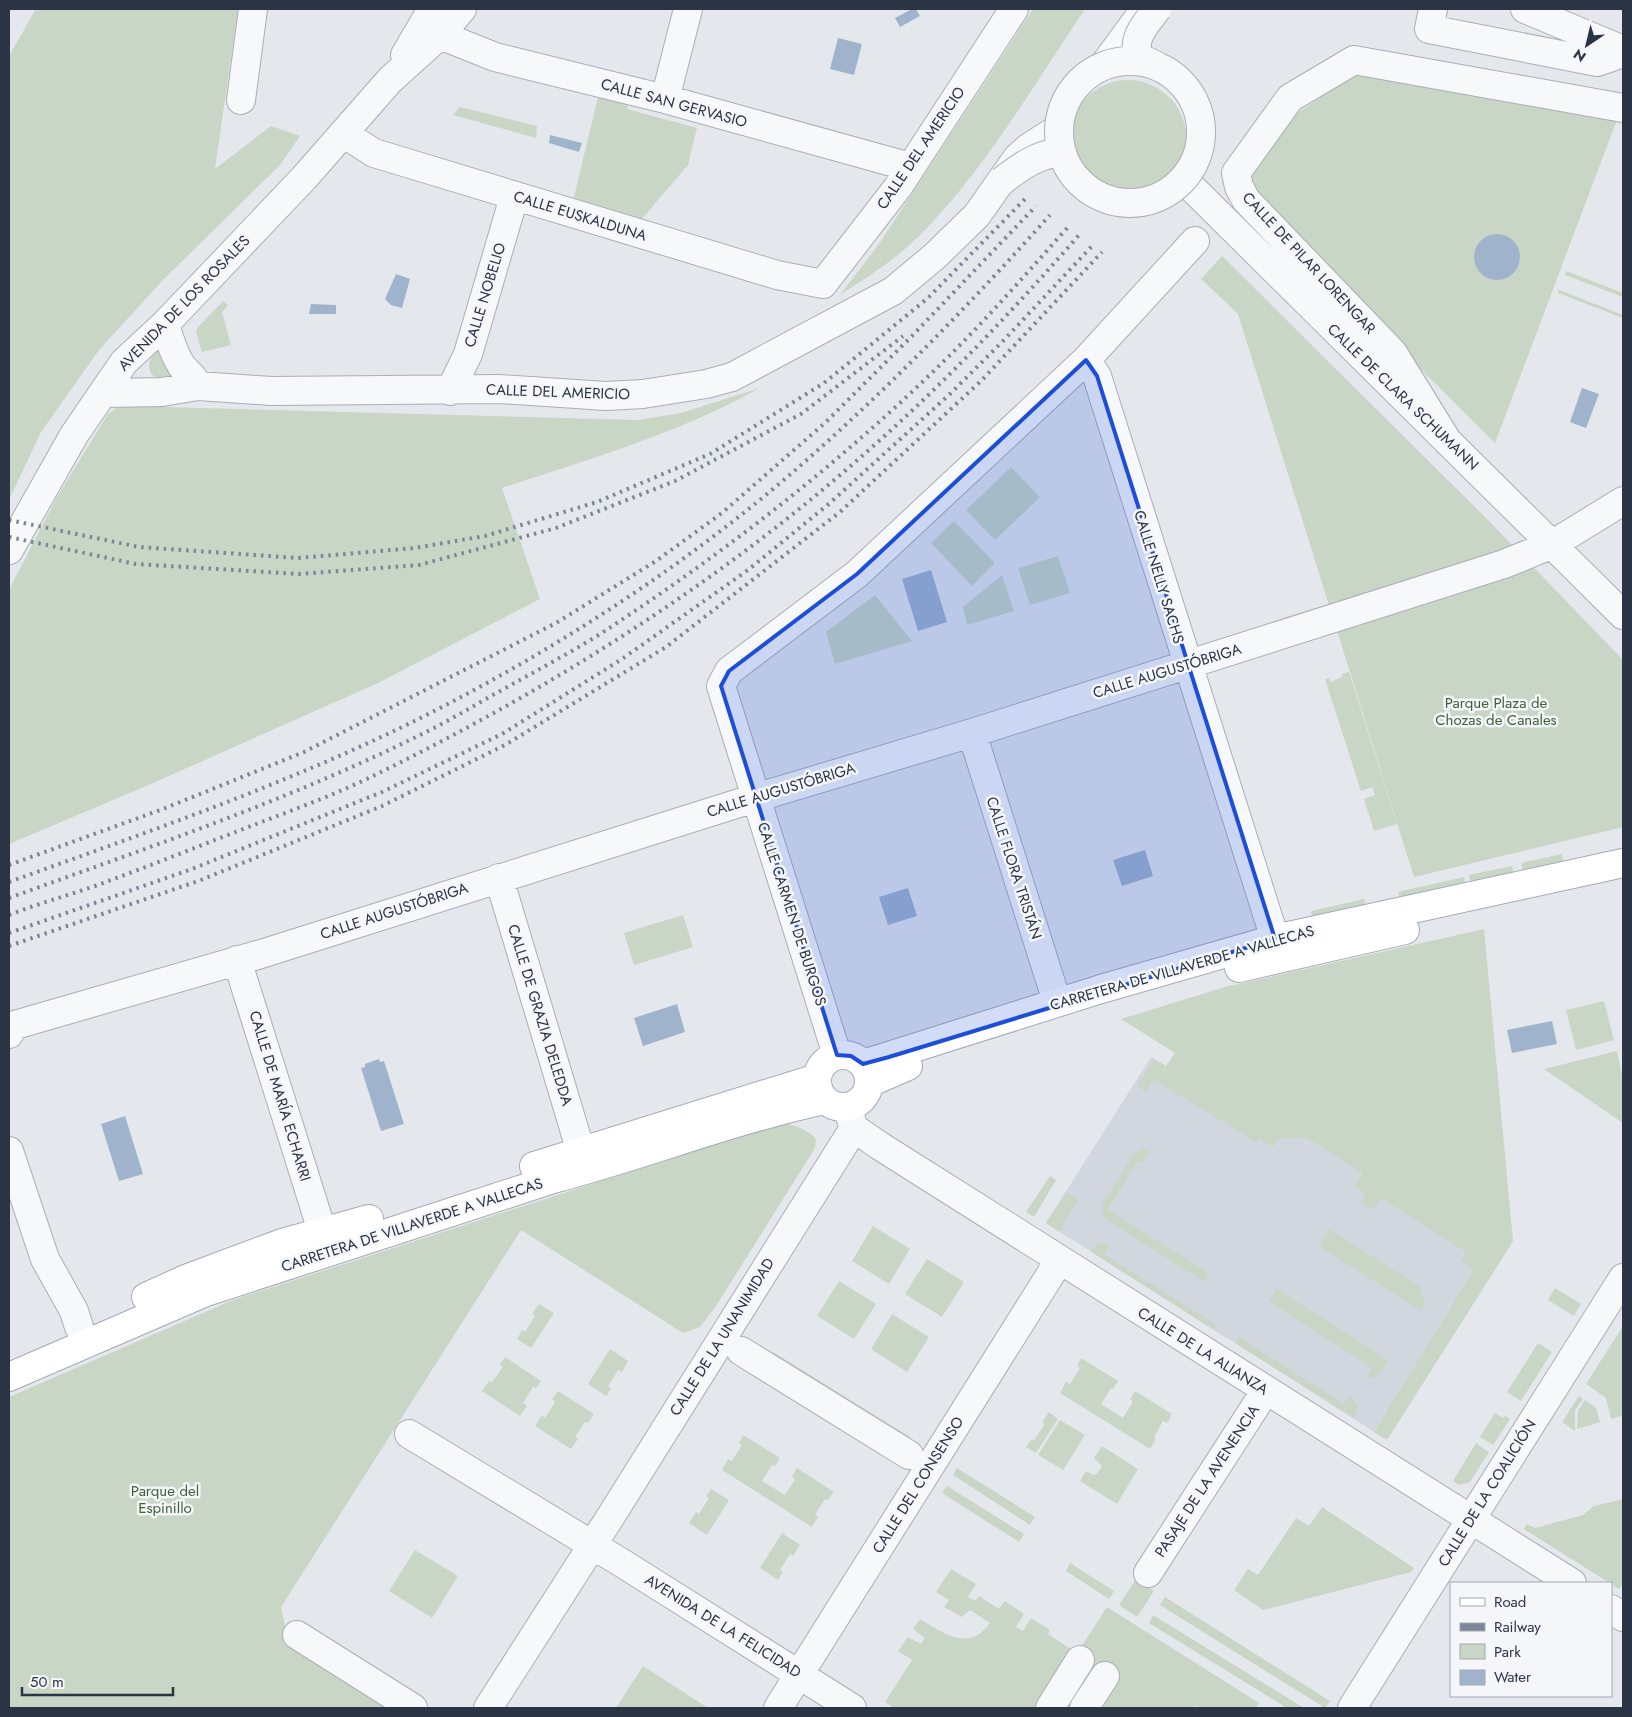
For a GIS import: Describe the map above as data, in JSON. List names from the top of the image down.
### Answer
{
  "streets": {
    "main road": ["CARRETERA DE VILLAVERDE A VALLECAS"],
    "street": [
      "CALLE SAN GERVASIO",
      "CALLE DEL AMERICIO",
      "CALLE EUSKALDUNA",
      "CALLE DE PILAR LORENGAR",
      "CALLE NOBELIO",
      "AVENIDA DE LOS ROSALES",
      "CALLE DE CLARA SCHUMANN",
      "CALLE NELLY SACHS",
      "CALLE AUGUSTÓBRIGA",
      "CALLE FLORA TRISTÁN",
      "CALLE CARMEN DE BURGOS",
      "CALLE DE GRAZIA DELEDDA",
      "CALLE DE MARÍA ECHARRI",
      "CALLE DE LA UNANIMIDAD",
      "CALLE DE LA ALIANZA",
      "PASAJE DE LA AVENENCIA",
      "CALLE DEL CONSENSO",
      "CALLE DE LA COALICIÓN",
      "AVENIDA DE LA FELICIDAD"
    ]
  },
  "crossings": [
    ["CALLE SAN GERVASIO", "CALLE DEL AMERICIO"],
    ["CALLE SAN GERVASIO", "AVENIDA DE LOS ROSALES"],
    ["CALLE DEL AMERICIO", "CALLE EUSKALDUNA"],
    ["CALLE DEL AMERICIO", "CALLE NOBELIO"],
    ["CALLE DEL AMERICIO", "AVENIDA DE LOS ROSALES"],
    ["CALLE DEL AMERICIO", "CALLE DE CLARA SCHUMANN"],
    ["CALLE EUSKALDUNA", "CALLE NOBELIO"],
    ["CALLE EUSKALDUNA", "AVENIDA DE LOS ROSALES"],
    ["CALLE DE PILAR LORENGAR", "CALLE DE CLARA SCHUMANN"],
    ["CALLE DE CLARA SCHUMANN", "CALLE AUGUSTÓBRIGA"],
    ["CALLE NELLY SACHS", "CALLE AUGUSTÓBRIGA"],
    ["CALLE NELLY SACHS", "CALLE CARMEN DE BURGOS"],
    ["CALLE NELLY SACHS", "CARRETERA DE VILLAVERDE A VALLECAS"],
    ["CALLE AUGUSTÓBRIGA", "CALLE FLORA TRISTÁN"],
    ["CALLE AUGUSTÓBRIGA", "CALLE CARMEN DE BURGOS"],
    ["CALLE AUGUSTÓBRIGA", "CALLE DE GRAZIA DELEDDA"],
    ["CALLE AUGUSTÓBRIGA", "CALLE DE MARÍA ECHARRI"],
    ["CALLE FLORA TRISTÁN", "CARRETERA DE VILLAVERDE A VALLECAS"],
    ["CARRETERA DE VILLAVERDE A VALLECAS", "CALLE DE GRAZIA DELEDDA"],
    ["CARRETERA DE VILLAVERDE A VALLECAS", "CALLE DE MARÍA ECHARRI"],
    ["CARRETERA DE VILLAVERDE A VALLECAS", "CALLE DE LA UNANIMIDAD"],
    ["CARRETERA DE VILLAVERDE A VALLECAS", "CALLE DE LA ALIANZA"],
    ["CALLE DE LA UNANIMIDAD", "CALLE DE LA ALIANZA"],
    ["CALLE DE LA UNANIMIDAD", "AVENIDA DE LA FELICIDAD"],
    ["CALLE DE LA ALIANZA", "PASAJE DE LA AVENENCIA"],
    ["CALLE DE LA ALIANZA", "CALLE DEL CONSENSO"],
    ["CALLE DE LA ALIANZA", "CALLE DE LA COALICIÓN"],
    ["CALLE DEL CONSENSO", "AVENIDA DE LA FELICIDAD"]
  ],
  "parks": ["Parque Plaza de Chozas de Canales", "Parque del Espinillo"],
  "legend": [
    "Road",
    "Railway",
    "Park",
    "Water"
  ],
  "scale_bar": "50 m",
  "north": "bottom left"
}
